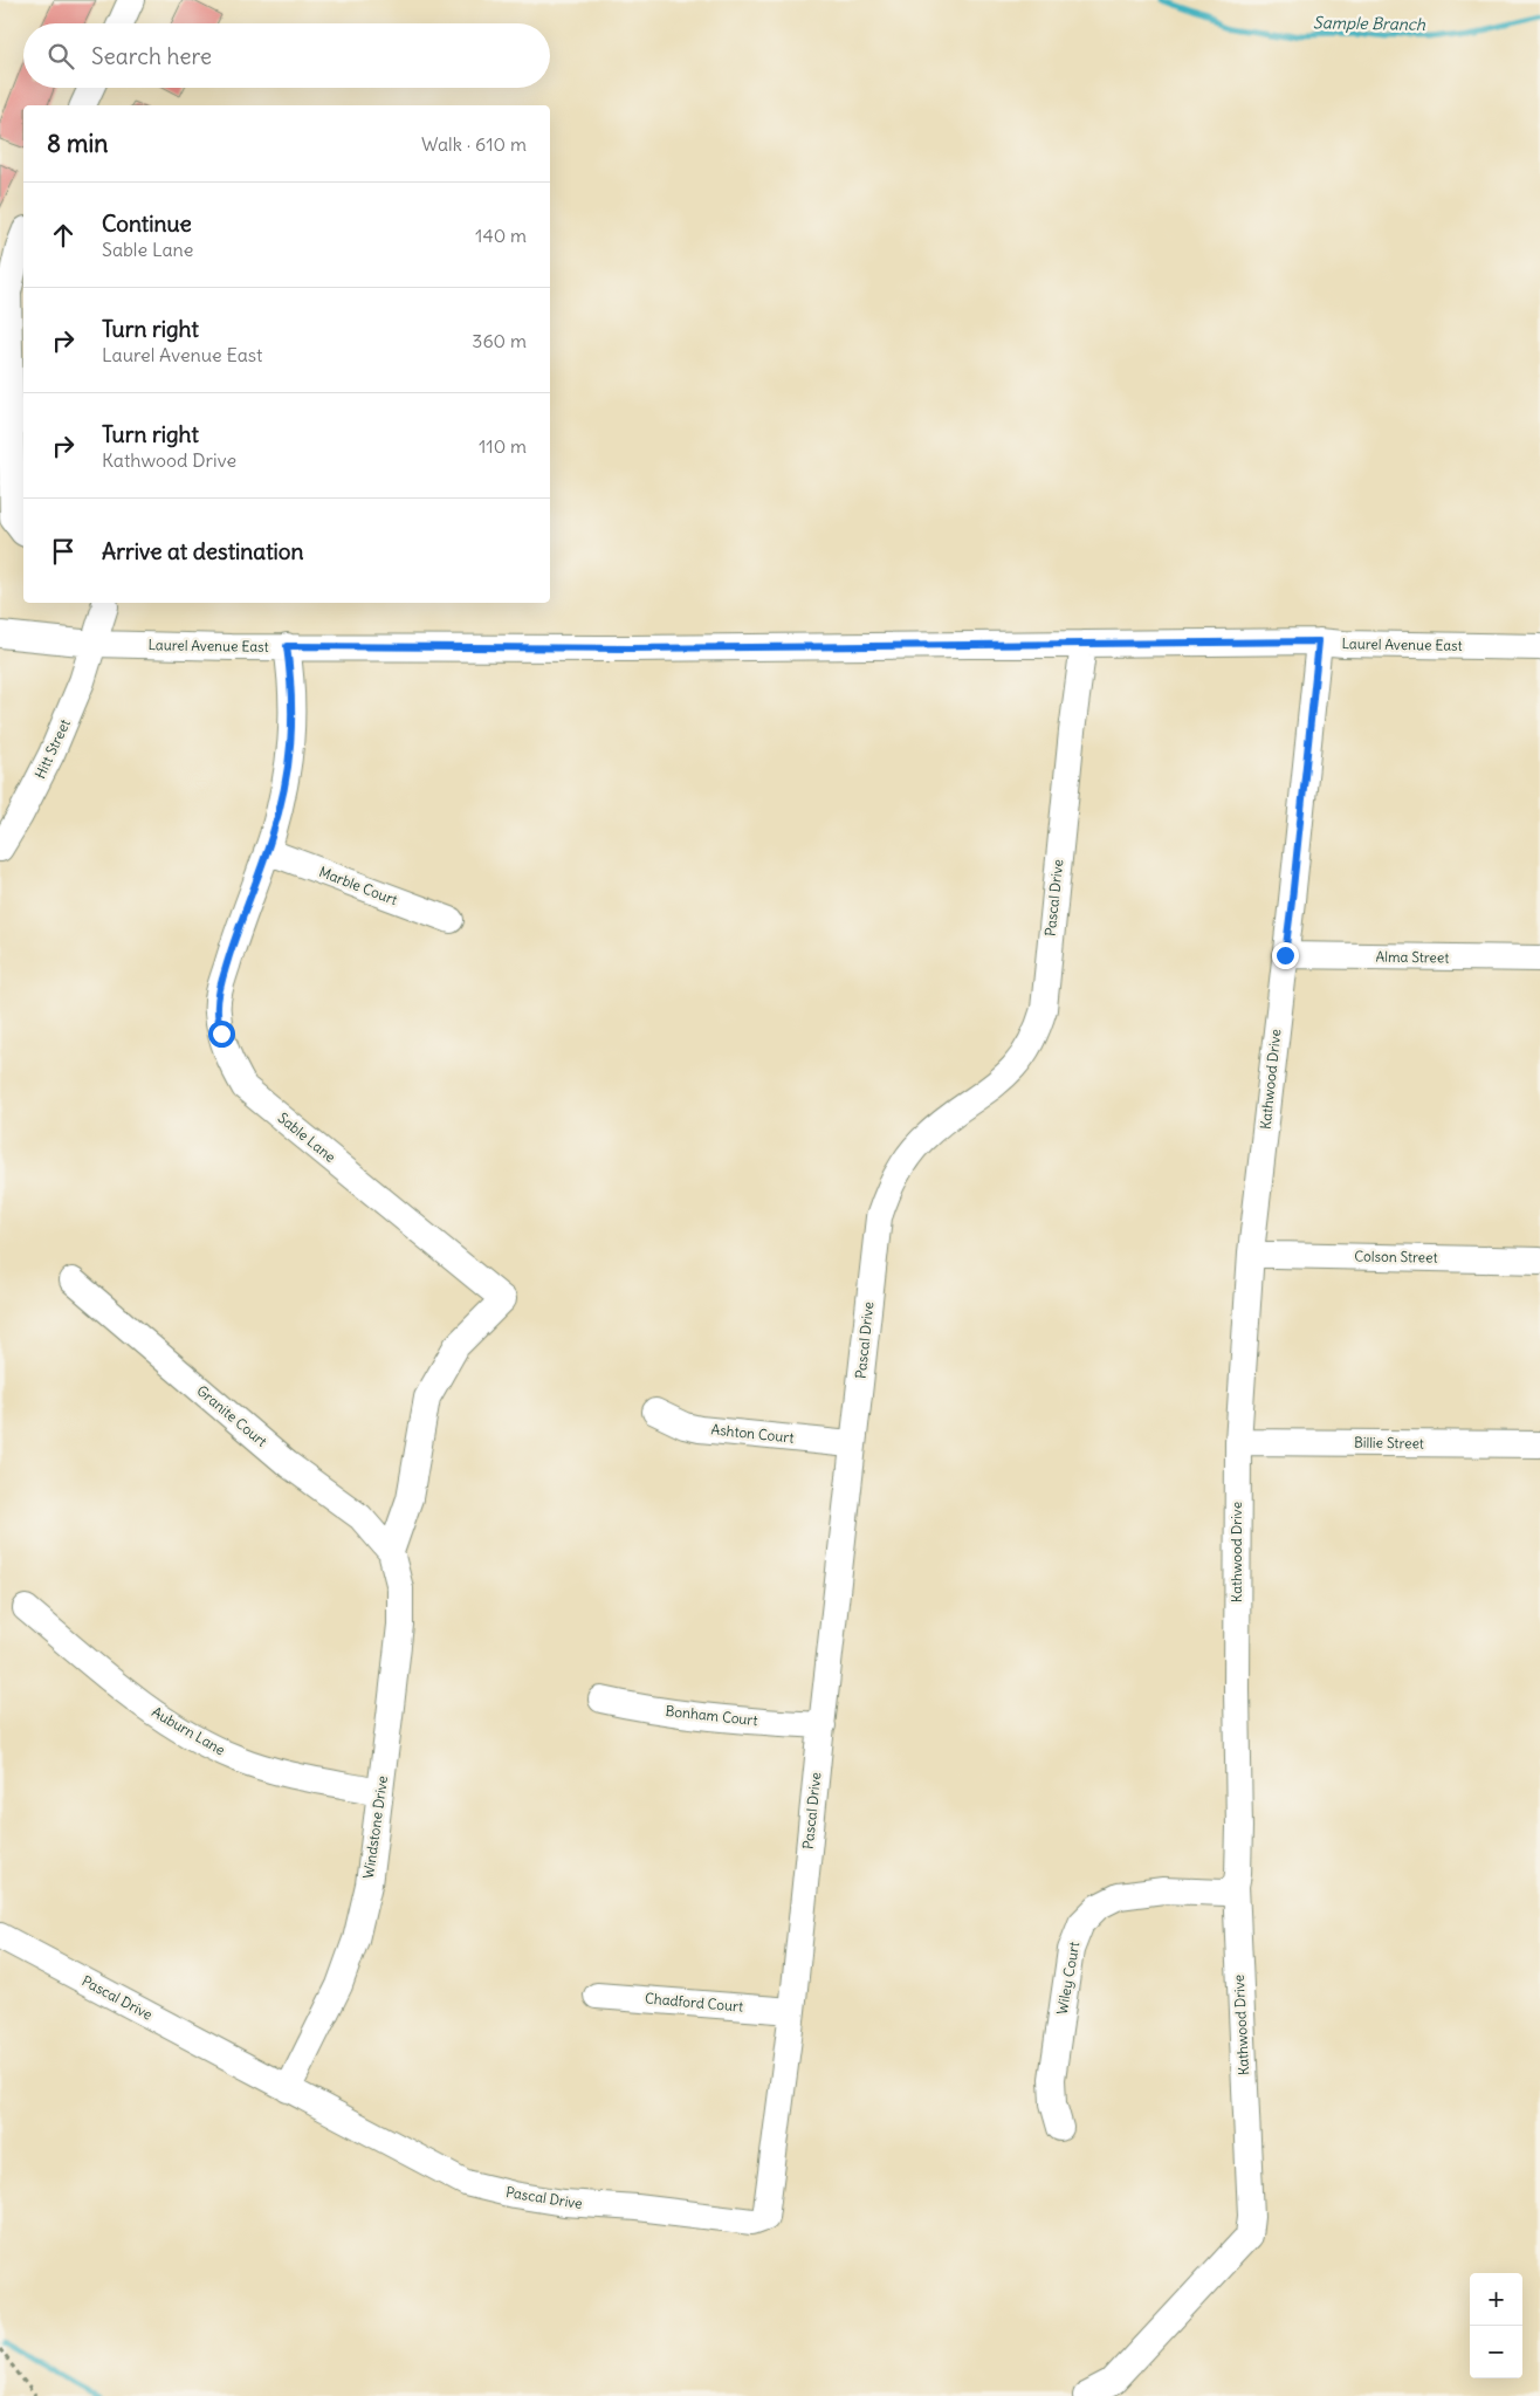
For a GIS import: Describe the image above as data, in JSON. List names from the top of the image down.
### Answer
{
  "streets": {
    "street": [
      "Laurel Avenue East",
      "Hitt Street",
      "Marble Court",
      "Pascal Drive",
      "Alma Street",
      "Kathwood Drive",
      "Sable Lane",
      "Colson Street",
      "Granite Court",
      "Ashton Court",
      "Billie Street",
      "Bonham Court",
      "Auburn Lane",
      "Windstone Drive",
      "Wiley Court",
      "Chadford Court"
    ]
  },
  "crossings": [
    ["Laurel Avenue East", "Hitt Street"],
    ["Laurel Avenue East", "Pascal Drive"],
    ["Laurel Avenue East", "Kathwood Drive"],
    ["Laurel Avenue East", "Sable Lane"],
    ["Marble Court", "Sable Lane"],
    ["Pascal Drive", "Ashton Court"],
    ["Pascal Drive", "Bonham Court"],
    ["Pascal Drive", "Windstone Drive"],
    ["Pascal Drive", "Chadford Court"],
    ["Alma Street", "Kathwood Drive"],
    ["Kathwood Drive", "Colson Street"],
    ["Kathwood Drive", "Billie Street"],
    ["Kathwood Drive", "Wiley Court"],
    ["Sable Lane", "Granite Court"],
    ["Sable Lane", "Windstone Drive"],
    ["Granite Court", "Windstone Drive"],
    ["Auburn Lane", "Windstone Drive"]
  ],
  "water": ["Sample Branch"],
  "page": {
    "search": "Search here",
    "heading": ["8 min", "Walk · 610 m"],
    "list": [
      ["Continue", "Sable Lane", "140 m"],
      ["Turn right", "Laurel Avenue East", "360 m"],
      ["Turn right", "Kathwood Drive", "110 m"],
      "Arrive at destination"
    ],
    "map_buttons": ["+", "−"]
  }
}
